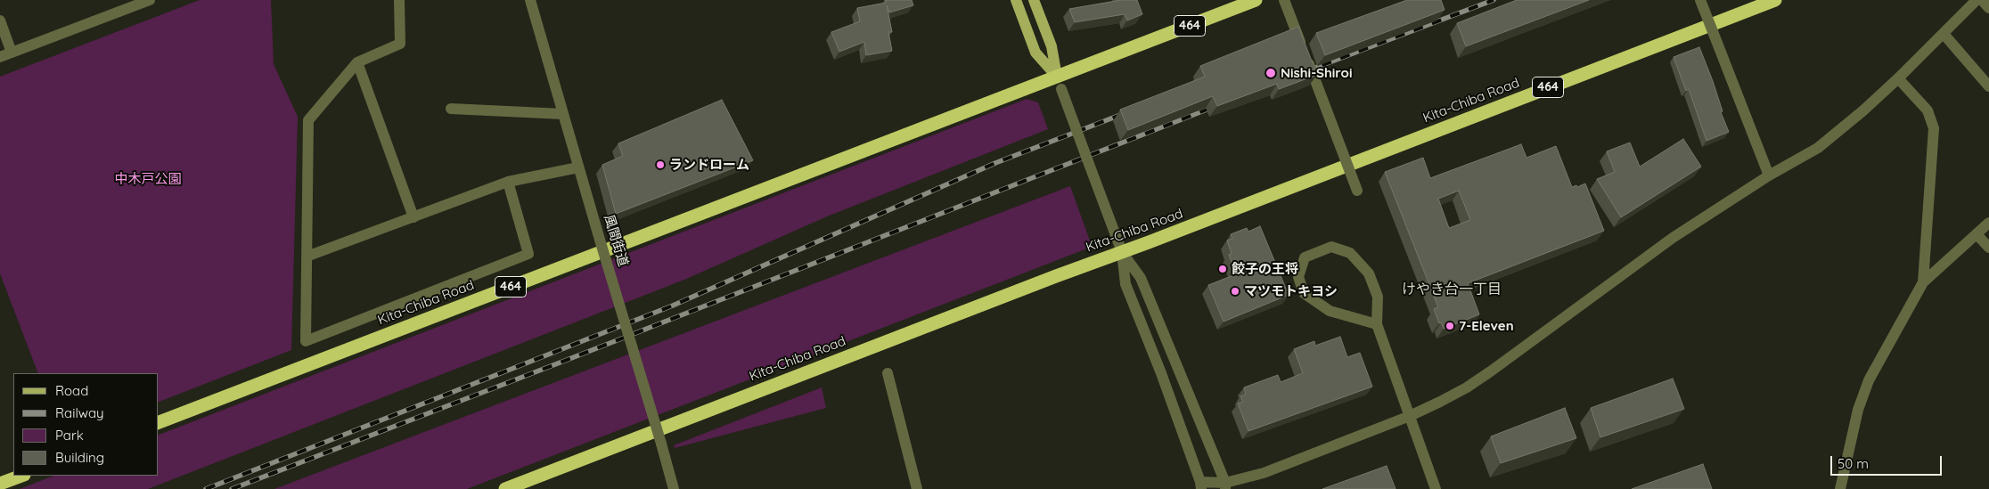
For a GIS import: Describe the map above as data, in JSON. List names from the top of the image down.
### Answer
{
  "streets": {
    "highway": ["464", "Kita-Chiba Road"],
    "street": ["風間街道"]
  },
  "districts": ["けやき台一丁目"],
  "parks": ["中木戸公園"],
  "places": [
    "Nishi-Shiroi",
    "ランドローム",
    "餃子の王将",
    "マツモトキヨシ",
    "7-Eleven"
  ],
  "legend": [
    "Road",
    "Railway",
    "Park",
    "Building"
  ],
  "scale_bar": "50 m"
}
